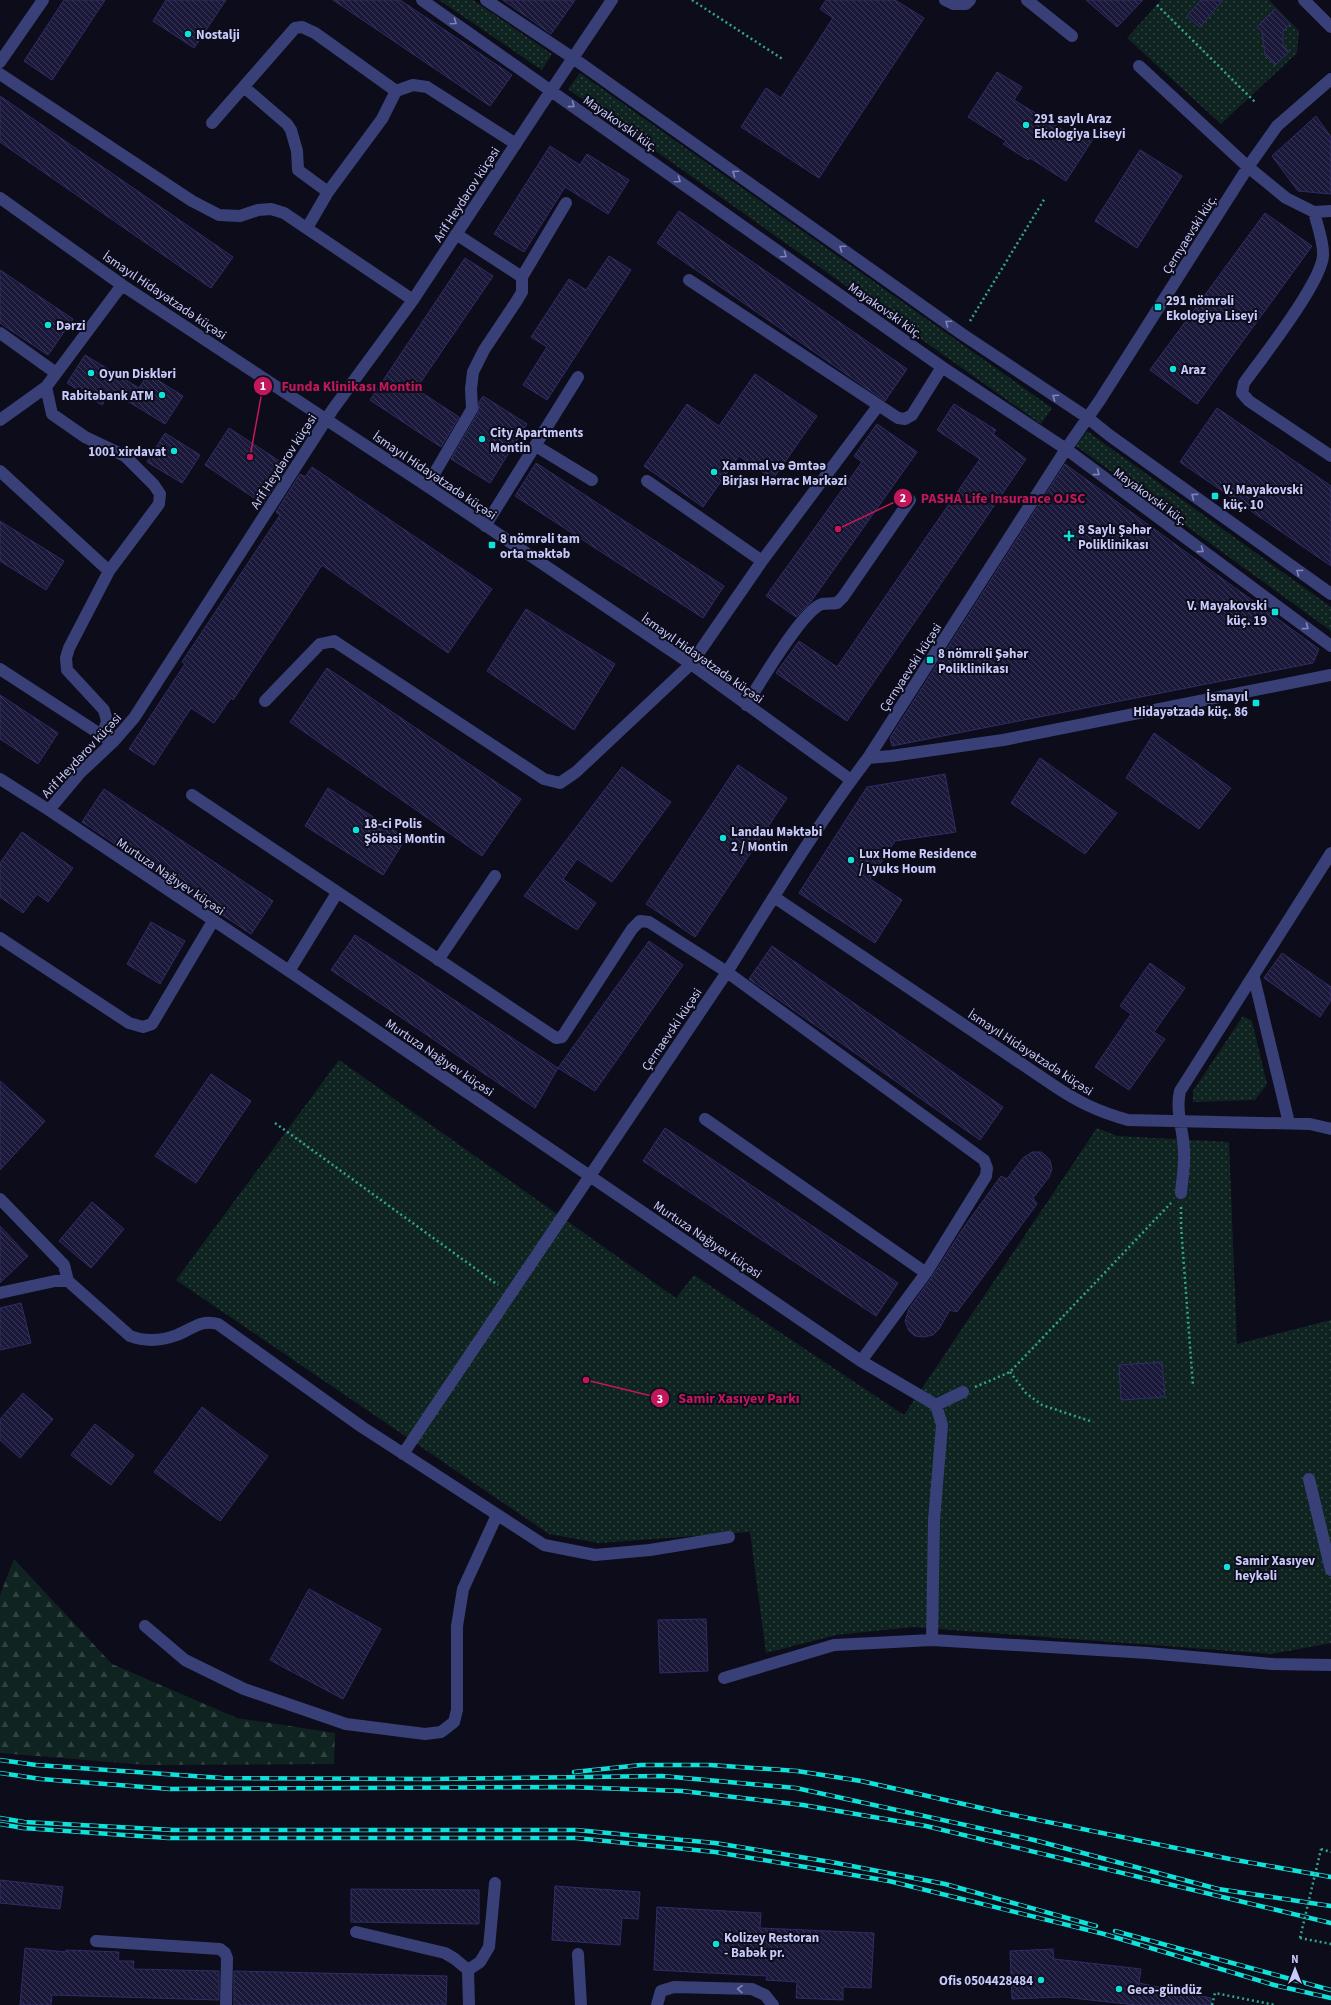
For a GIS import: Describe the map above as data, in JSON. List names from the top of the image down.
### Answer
{
  "streets": {
    "street": [
      "Mayakovski küç.",
      "Arif Heydərov küçəsi",
      "Çernyaevski küç.",
      "İsmayıl Hidayətzadə küçəsi",
      "Çernyaevski küçəsi",
      "Murtuza Nağıyev küçəsi",
      "Çernaevski küçəsi"
    ]
  },
  "crossings": [
    ["Mayakovski küç.", "Arif Heydərov küçəsi"],
    ["Mayakovski küç.", "Çernyaevski küç."],
    ["Mayakovski küç.", "Çernyaevski küçəsi"],
    ["Arif Heydərov küçəsi", "İsmayıl Hidayətzadə küçəsi"],
    ["Arif Heydərov küçəsi", "Murtuza Nağıyev küçəsi"],
    ["Çernyaevski küç.", "Çernyaevski küçəsi"],
    ["İsmayıl Hidayətzadə küçəsi", "Çernyaevski küçəsi"],
    ["İsmayıl Hidayətzadə küçəsi", "Çernaevski küçəsi"],
    ["Çernyaevski küçəsi", "Çernaevski küçəsi"],
    ["Murtuza Nağıyev küçəsi", "Çernaevski küçəsi"]
  ],
  "places": {
    "other": [
      "Nostalji",
      "291 saylı Araz Ekologiya Liseyi",
      "Dərzi",
      "Araz",
      "Oyun Diskləri",
      "Rabitəbank ATM",
      "City Apartments Montin",
      "1001 xirdavat",
      "Funda Klinikası Montin",
      "Xammal və Əmtəə Birjası Hərrac Mərkəzi",
      "PASHA Life Insurance OJSC",
      "18-ci Polis Şöbəsi Montin",
      "Landau Məktəbi 2 / Montin",
      "Lux Home Residence / Lyuks Houm",
      "Samir Xasıyev Parkı",
      "Samir Xasıyev heykəli",
      "Kolizey Restoran - Babək pr.",
      "Ofis 0504428484",
      "Gecə-gündüz"
    ],
    "transit": [
      "291 nömrəli Ekologiya Liseyi",
      "V. Mayakovski küç. 10",
      "8 nömrəli tam orta məktəb",
      "V. Mayakovski küç. 19",
      "8 nömrəli Şəhər Poliklinikası",
      "İsmayıl Hidayətzadə küç. 86"
    ],
    "health": ["8 Saylı Şəhər Poliklinikası"]
  },
  "north": "top"
}
